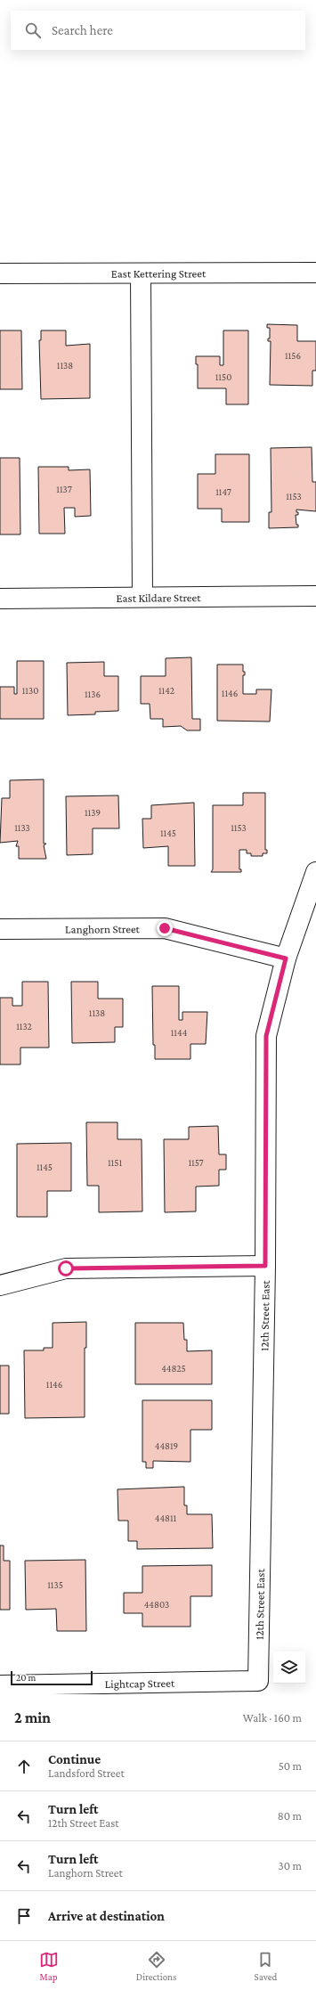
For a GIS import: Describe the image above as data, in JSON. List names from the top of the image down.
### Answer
{
  "streets": {
    "street": [
      "East Kettering Street",
      "East Kildare Street",
      "Langhorn Street",
      "12th Street East",
      "Lightcap Street"
    ]
  },
  "crossings": [
    ["Langhorn Street", "12th Street East"],
    ["12th Street East", "Lightcap Street"]
  ],
  "house_numbers": [
    "1156",
    "1138",
    "1150",
    "1137",
    "1147",
    "1153",
    "1130",
    "1142",
    "1146",
    "1136",
    "1139",
    "1133",
    "1153",
    "1145",
    "1138",
    "1132",
    "1144",
    "1151",
    "1157",
    "1145",
    "44825",
    "1146",
    "44819",
    "44811",
    "1135",
    "44803"
  ],
  "scale_bar": "20 m",
  "page": {
    "search": "Search here",
    "scale": "20 m",
    "heading": ["2 min", "Walk · 160 m"],
    "list": [
      ["Continue", "Landsford Street", "50 m"],
      ["Turn left", "12th Street East", "80 m"],
      ["Turn left", "Langhorn Street", "30 m"],
      "Arrive at destination"
    ],
    "nav": ["Map", "Directions", "Saved"]
  }
}
